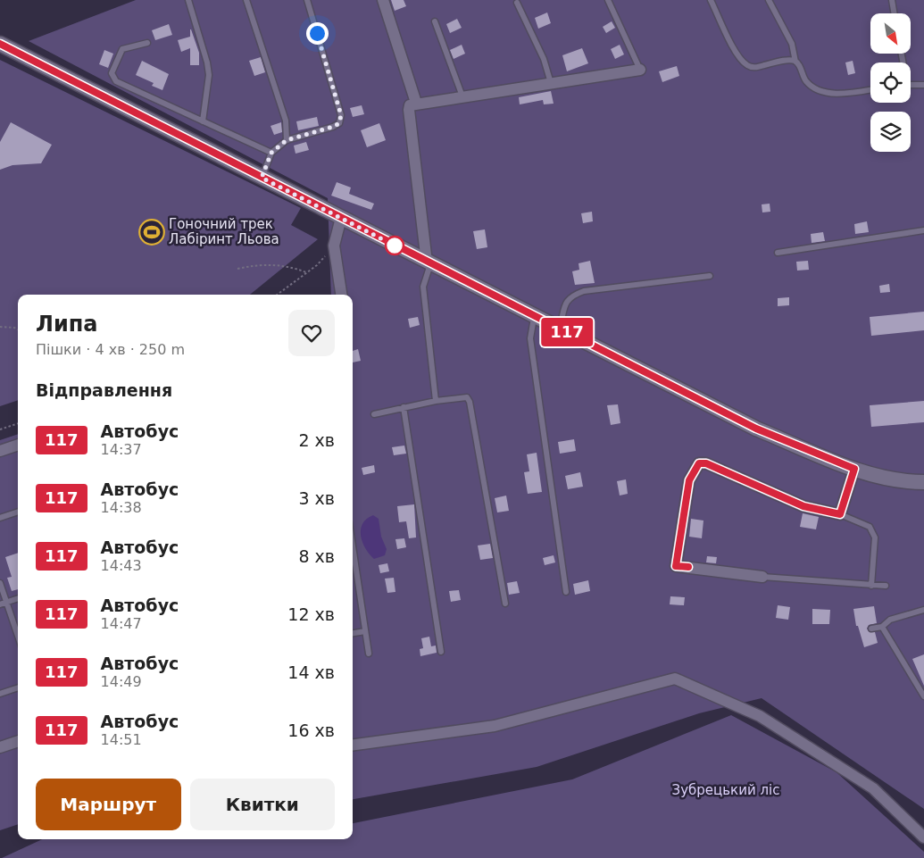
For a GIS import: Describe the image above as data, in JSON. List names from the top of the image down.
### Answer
{
  "parks": ["Зубрецький ліс"],
  "places": {
    "sports": ["Гоночний трек Лабіринт Льова"]
  },
  "lines": ["bus line 117"],
  "north": "bottom right",
  "page": {
    "on_map": "117",
    "heading": [
      ["Липа", "Пішки · 4 хв · 250 m"],
      "Відправлення"
    ],
    "list": [
      {
        "mark": "117",
        "name": "Автобус",
        "note": "14:37",
        "value": "2 хв"
      },
      {
        "mark": "117",
        "name": "Автобус",
        "note": "14:38",
        "value": "3 хв"
      },
      {
        "mark": "117",
        "name": "Автобус",
        "note": "14:43",
        "value": "8 хв"
      },
      {
        "mark": "117",
        "name": "Автобус",
        "note": "14:47",
        "value": "12 хв"
      },
      {
        "mark": "117",
        "name": "Автобус",
        "note": "14:49",
        "value": "14 хв"
      },
      {
        "mark": "117",
        "name": "Автобус",
        "note": "14:51",
        "value": "16 хв"
      }
    ],
    "buttons": ["Маршрут", "Квитки"]
  }
}
